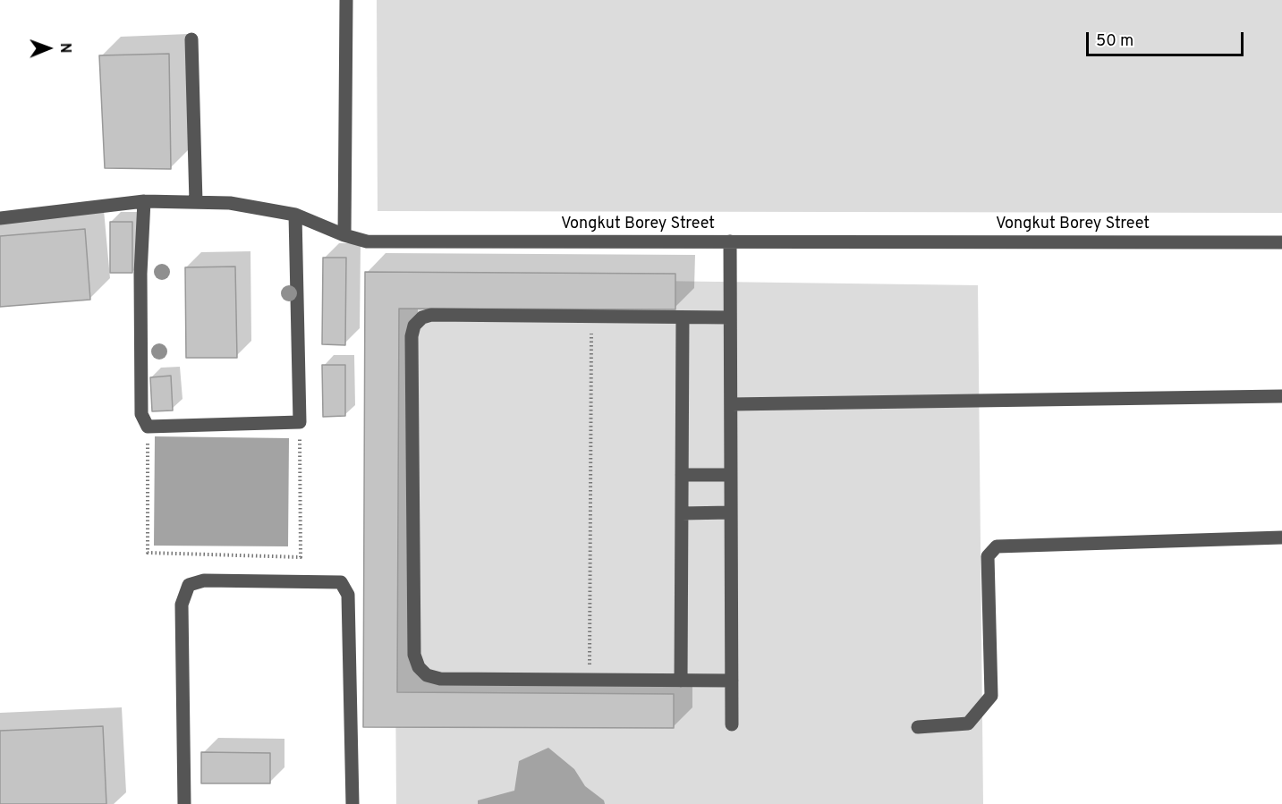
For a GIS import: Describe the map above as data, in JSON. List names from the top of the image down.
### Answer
{
  "streets": {
    "street": ["Vongkut Borey Street"]
  },
  "scale_bar": "50 m",
  "north": "right"
}
